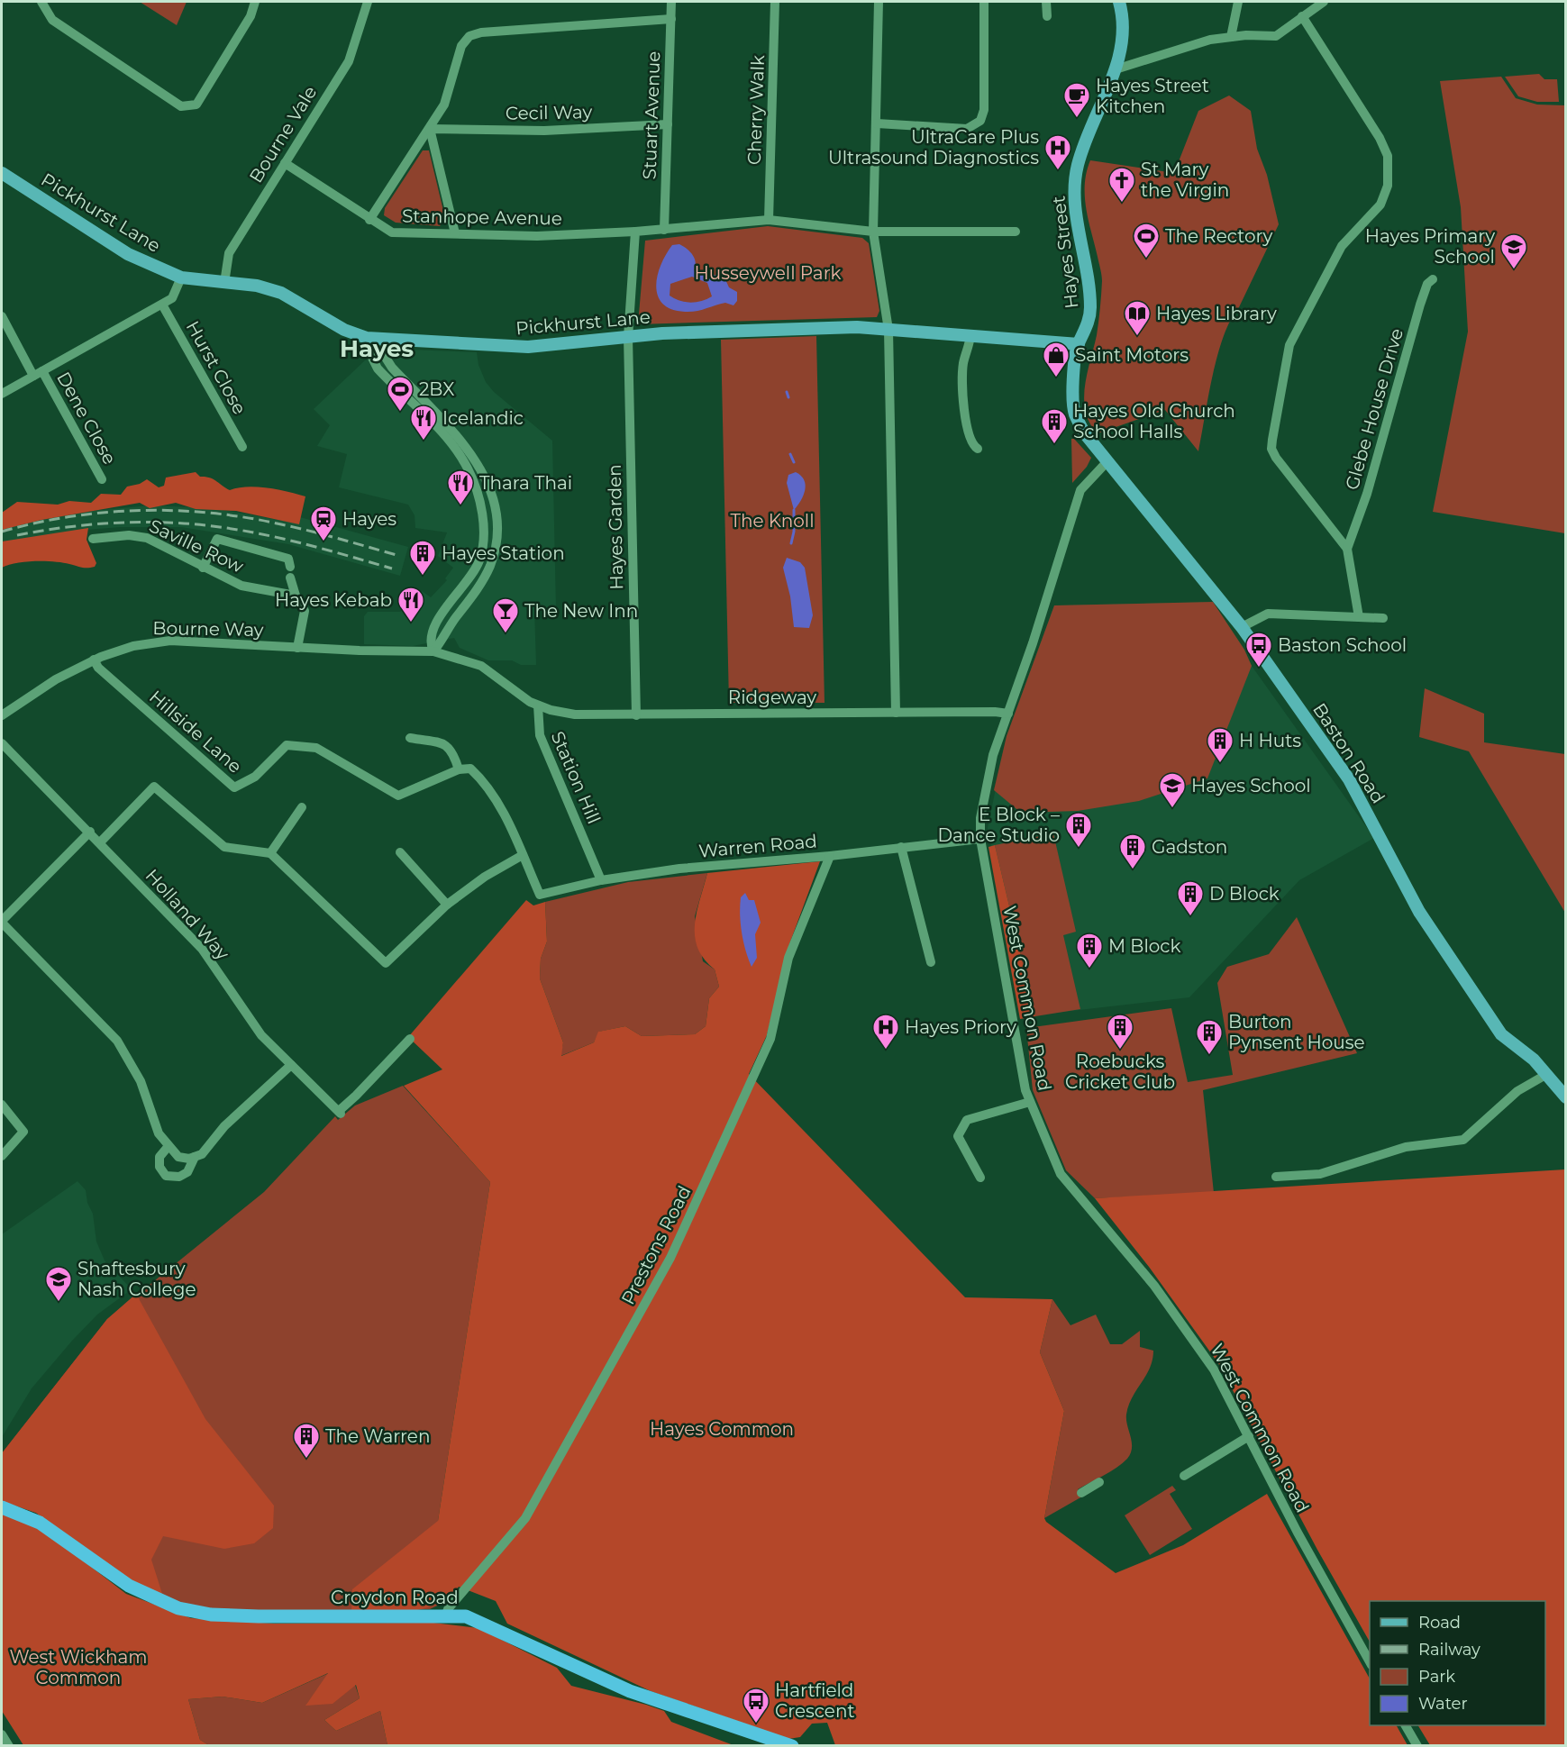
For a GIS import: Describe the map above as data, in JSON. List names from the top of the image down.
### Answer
{
  "streets": {
    "highway": ["Croydon Road"],
    "main road": ["Pickhurst Lane", "Hayes Street", "Baston Road"],
    "street": [
      "Cherry Walk",
      "Cecil Way",
      "Stuart Avenue",
      "Bourne Vale",
      "Stanhope Avenue",
      "Hurst Close",
      "Glebe House Drive",
      "Dene Close",
      "Hayes Garden",
      "Saville Row",
      "Bourne Way",
      "Ridgeway",
      "Hillside Lane",
      "Station Hill",
      "Warren Road",
      "Holland Way",
      "West Common Road",
      "Prestons Road"
    ]
  },
  "crossings": [
    ["Cherry Walk", "Stanhope Avenue"],
    ["Cecil Way", "Stuart Avenue"],
    ["Stuart Avenue", "Stanhope Avenue"],
    ["Bourne Vale", "Pickhurst Lane"],
    ["Bourne Vale", "Stanhope Avenue"],
    ["Pickhurst Lane", "Hayes Street"],
    ["Pickhurst Lane", "Hayes Garden"],
    ["Stanhope Avenue", "Hayes Garden"],
    ["Hayes Street", "Baston Road"],
    ["Hayes Street", "West Common Road"],
    ["Hayes Garden", "Ridgeway"],
    ["Bourne Way", "Hillside Lane"],
    ["Ridgeway", "Station Hill"],
    ["Ridgeway", "West Common Road"],
    ["Baston Road", "West Common Road"],
    ["Station Hill", "Warren Road"],
    ["Warren Road", "West Common Road"],
    ["Warren Road", "Prestons Road"],
    ["Prestons Road", "Croydon Road"]
  ],
  "districts": ["Hayes"],
  "parks": [
    "Husseywell Park",
    "The Knoll",
    "Hayes Common",
    "West Wickham Common"
  ],
  "places": {
    "cafe": ["Hayes Street Kitchen"],
    "hospital": ["UltraCare Plus Ultrasound Diagnostics", "Hayes Priory"],
    "church": ["St Mary the Virgin"],
    "sports": ["The Rectory", "2BX"],
    "school or university": ["Hayes Primary School", "Hayes School", "Shaftesbury Nash College"],
    "library": ["Hayes Library"],
    "shop": ["Saint Motors"],
    "restaurant": ["Icelandic", "Thara Thai", "Hayes Kebab"],
    "building": [
      "Hayes Old Church School Halls",
      "Hayes Station",
      "H Huts",
      "E Block – Dance Studio",
      "Gadston",
      "D Block",
      "M Block",
      "Roebucks Cricket Club",
      "Burton Pynsent House",
      "The Warren"
    ],
    "station": ["Hayes"],
    "bar": ["The New Inn"],
    "bus stop": ["Baston School", "Hartfield Crescent"]
  },
  "legend": [
    "Road",
    "Railway",
    "Park",
    "Water"
  ]
}
